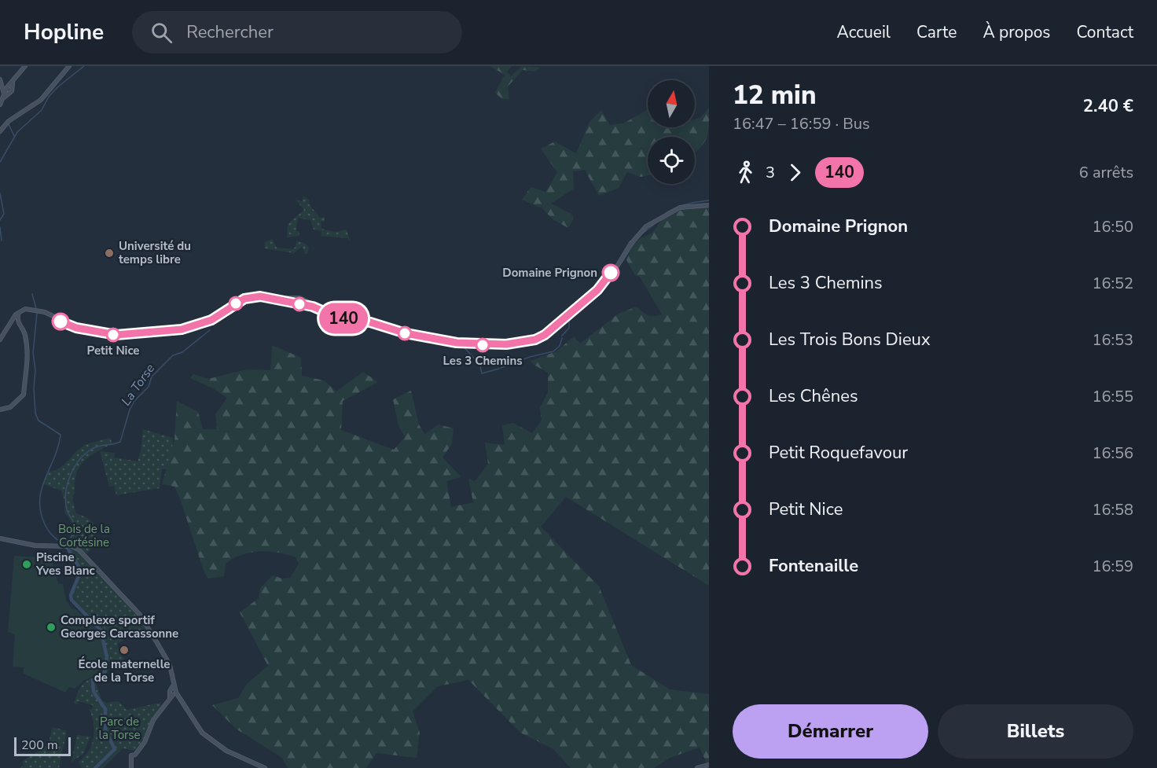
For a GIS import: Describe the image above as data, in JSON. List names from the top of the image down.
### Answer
{
  "water": ["La Torse"],
  "parks": ["Bois de la Cortésine", "Parc de la Torse"],
  "places": [
    "Université du temps libre",
    "Domaine Prignon",
    "Petit Nice",
    "Les 3 Chemins",
    "Piscine Yves Blanc",
    "Complexe sportif Georges Carcassonne",
    "École maternelle de la Torse"
  ],
  "lines": ["bus line 140"],
  "scale_bar": "200 m",
  "north": "top",
  "page": {
    "header": "Hopline",
    "search": "Rechercher",
    "nav": [
      "Accueil",
      "Carte",
      "À propos",
      "Contact"
    ],
    "on_map": "140",
    "heading": ["12 min", "16:47 – 16:59 · Bus", "2.40 €"],
    "legs": ["3", "140", "6 arrêts"],
    "list": [
      {
        "name": "Domaine Prignon",
        "value": "16:50"
      },
      {
        "name": "Les 3 Chemins",
        "value": "16:52"
      },
      {
        "name": "Les Trois Bons Dieux",
        "value": "16:53"
      },
      {
        "name": "Les Chênes",
        "value": "16:55"
      },
      {
        "name": "Petit Roquefavour",
        "value": "16:56"
      },
      {
        "name": "Petit Nice",
        "value": "16:58"
      },
      {
        "name": "Fontenaille",
        "value": "16:59"
      }
    ],
    "buttons": ["Démarrer", "Billets"],
    "scale": "200 m"
  }
}
